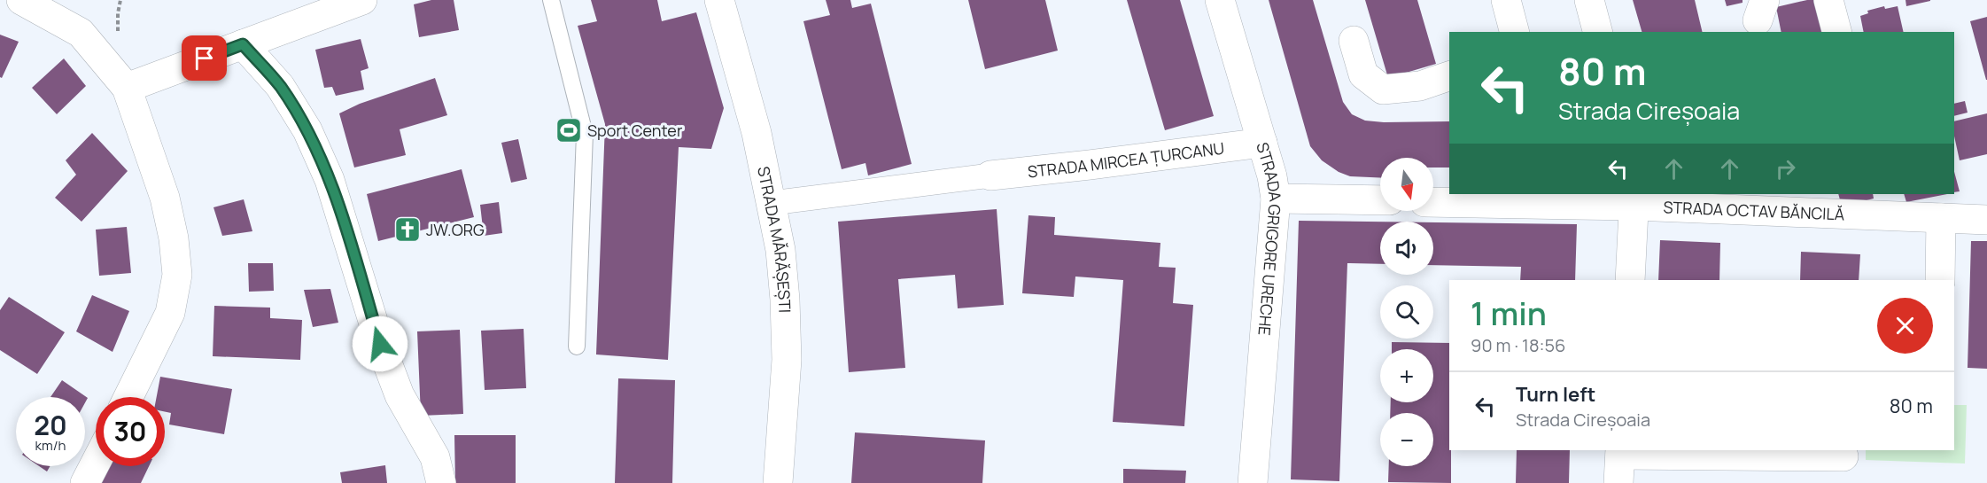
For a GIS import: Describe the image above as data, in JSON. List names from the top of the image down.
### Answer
{
  "streets": {
    "street": [
      "STRADA MIRCEA ȚURCANU",
      "STRADA OCTAV BĂNCILĂ",
      "STRADA MĂRĂȘEȘTI",
      "STRADA GRIGORE URECHE"
    ]
  },
  "crossings": [
    ["STRADA MIRCEA ȚURCANU", "STRADA GRIGORE URECHE"]
  ],
  "places": {
    "sports": ["Sport Center"],
    "church": ["JW.ORG"]
  },
  "north": "bottom",
  "page": {
    "turn": ["80 m", "Strada Cireșoaia"],
    "map_buttons": ["+", "−"],
    "heading": ["1 min", "90 m · 18:56"],
    "list": [
      {
        "name": "Turn left",
        "note": "Strada Cireșoaia",
        "value": "80 m"
      }
    ],
    "speed": "20 km/h",
    "limit": "30"
  }
}
